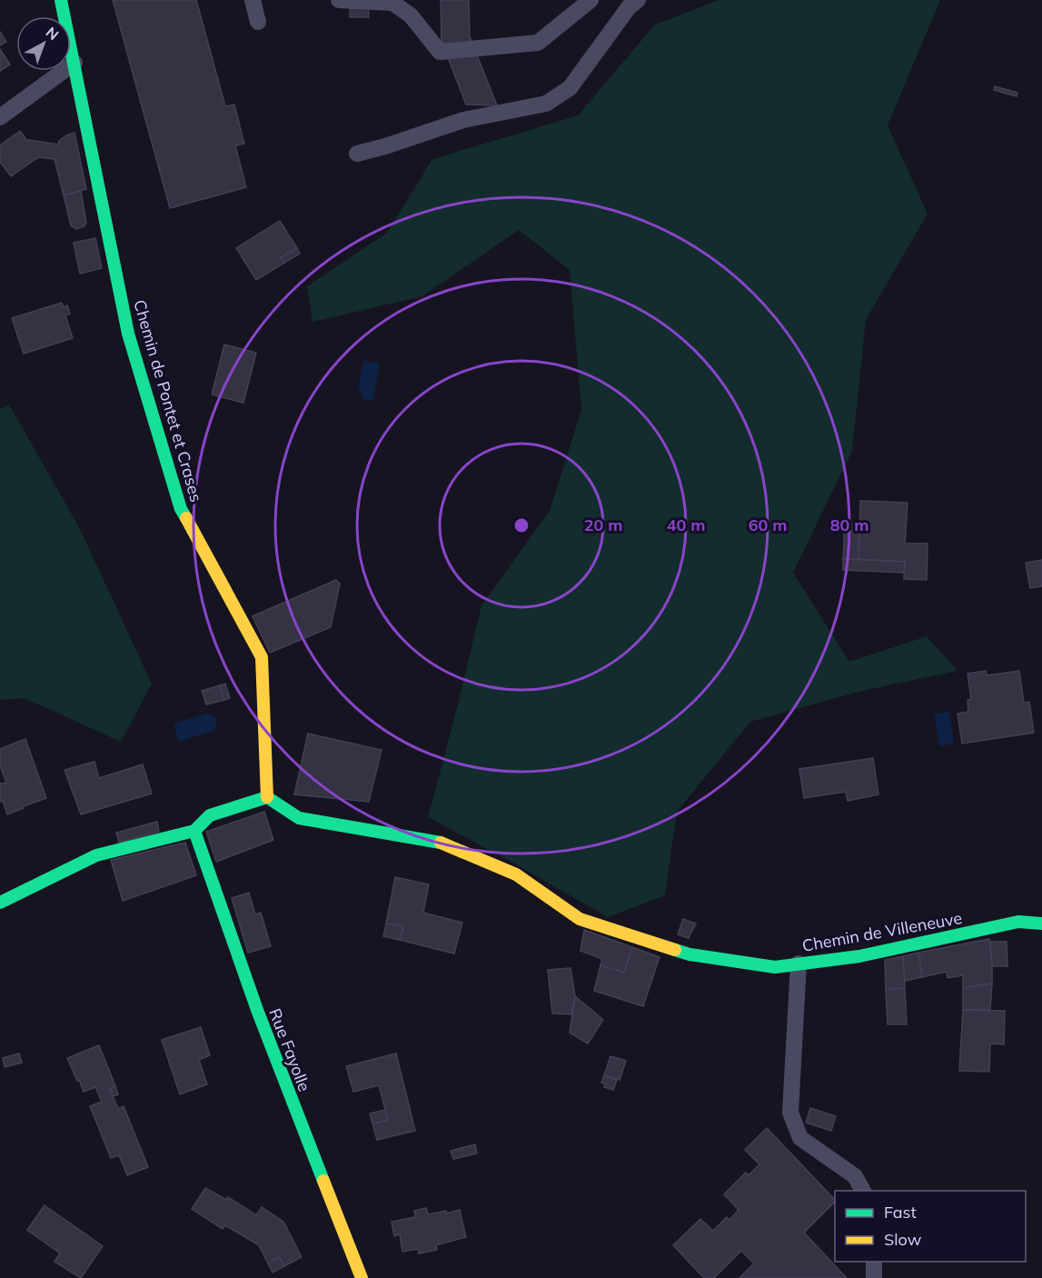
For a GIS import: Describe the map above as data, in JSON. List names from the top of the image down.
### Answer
{
  "streets": {
    "street": ["Chemin de Pontet et Crases", "Chemin de Villeneuve", "Rue Fayolle"]
  },
  "crossings": [
    ["Chemin de Pontet et Crases", "Chemin de Villeneuve"]
  ],
  "legend": ["Fast", "Slow"],
  "north": "top right",
  "rings": [
    "20 m",
    "40 m",
    "60 m",
    "80 m"
  ]
}
